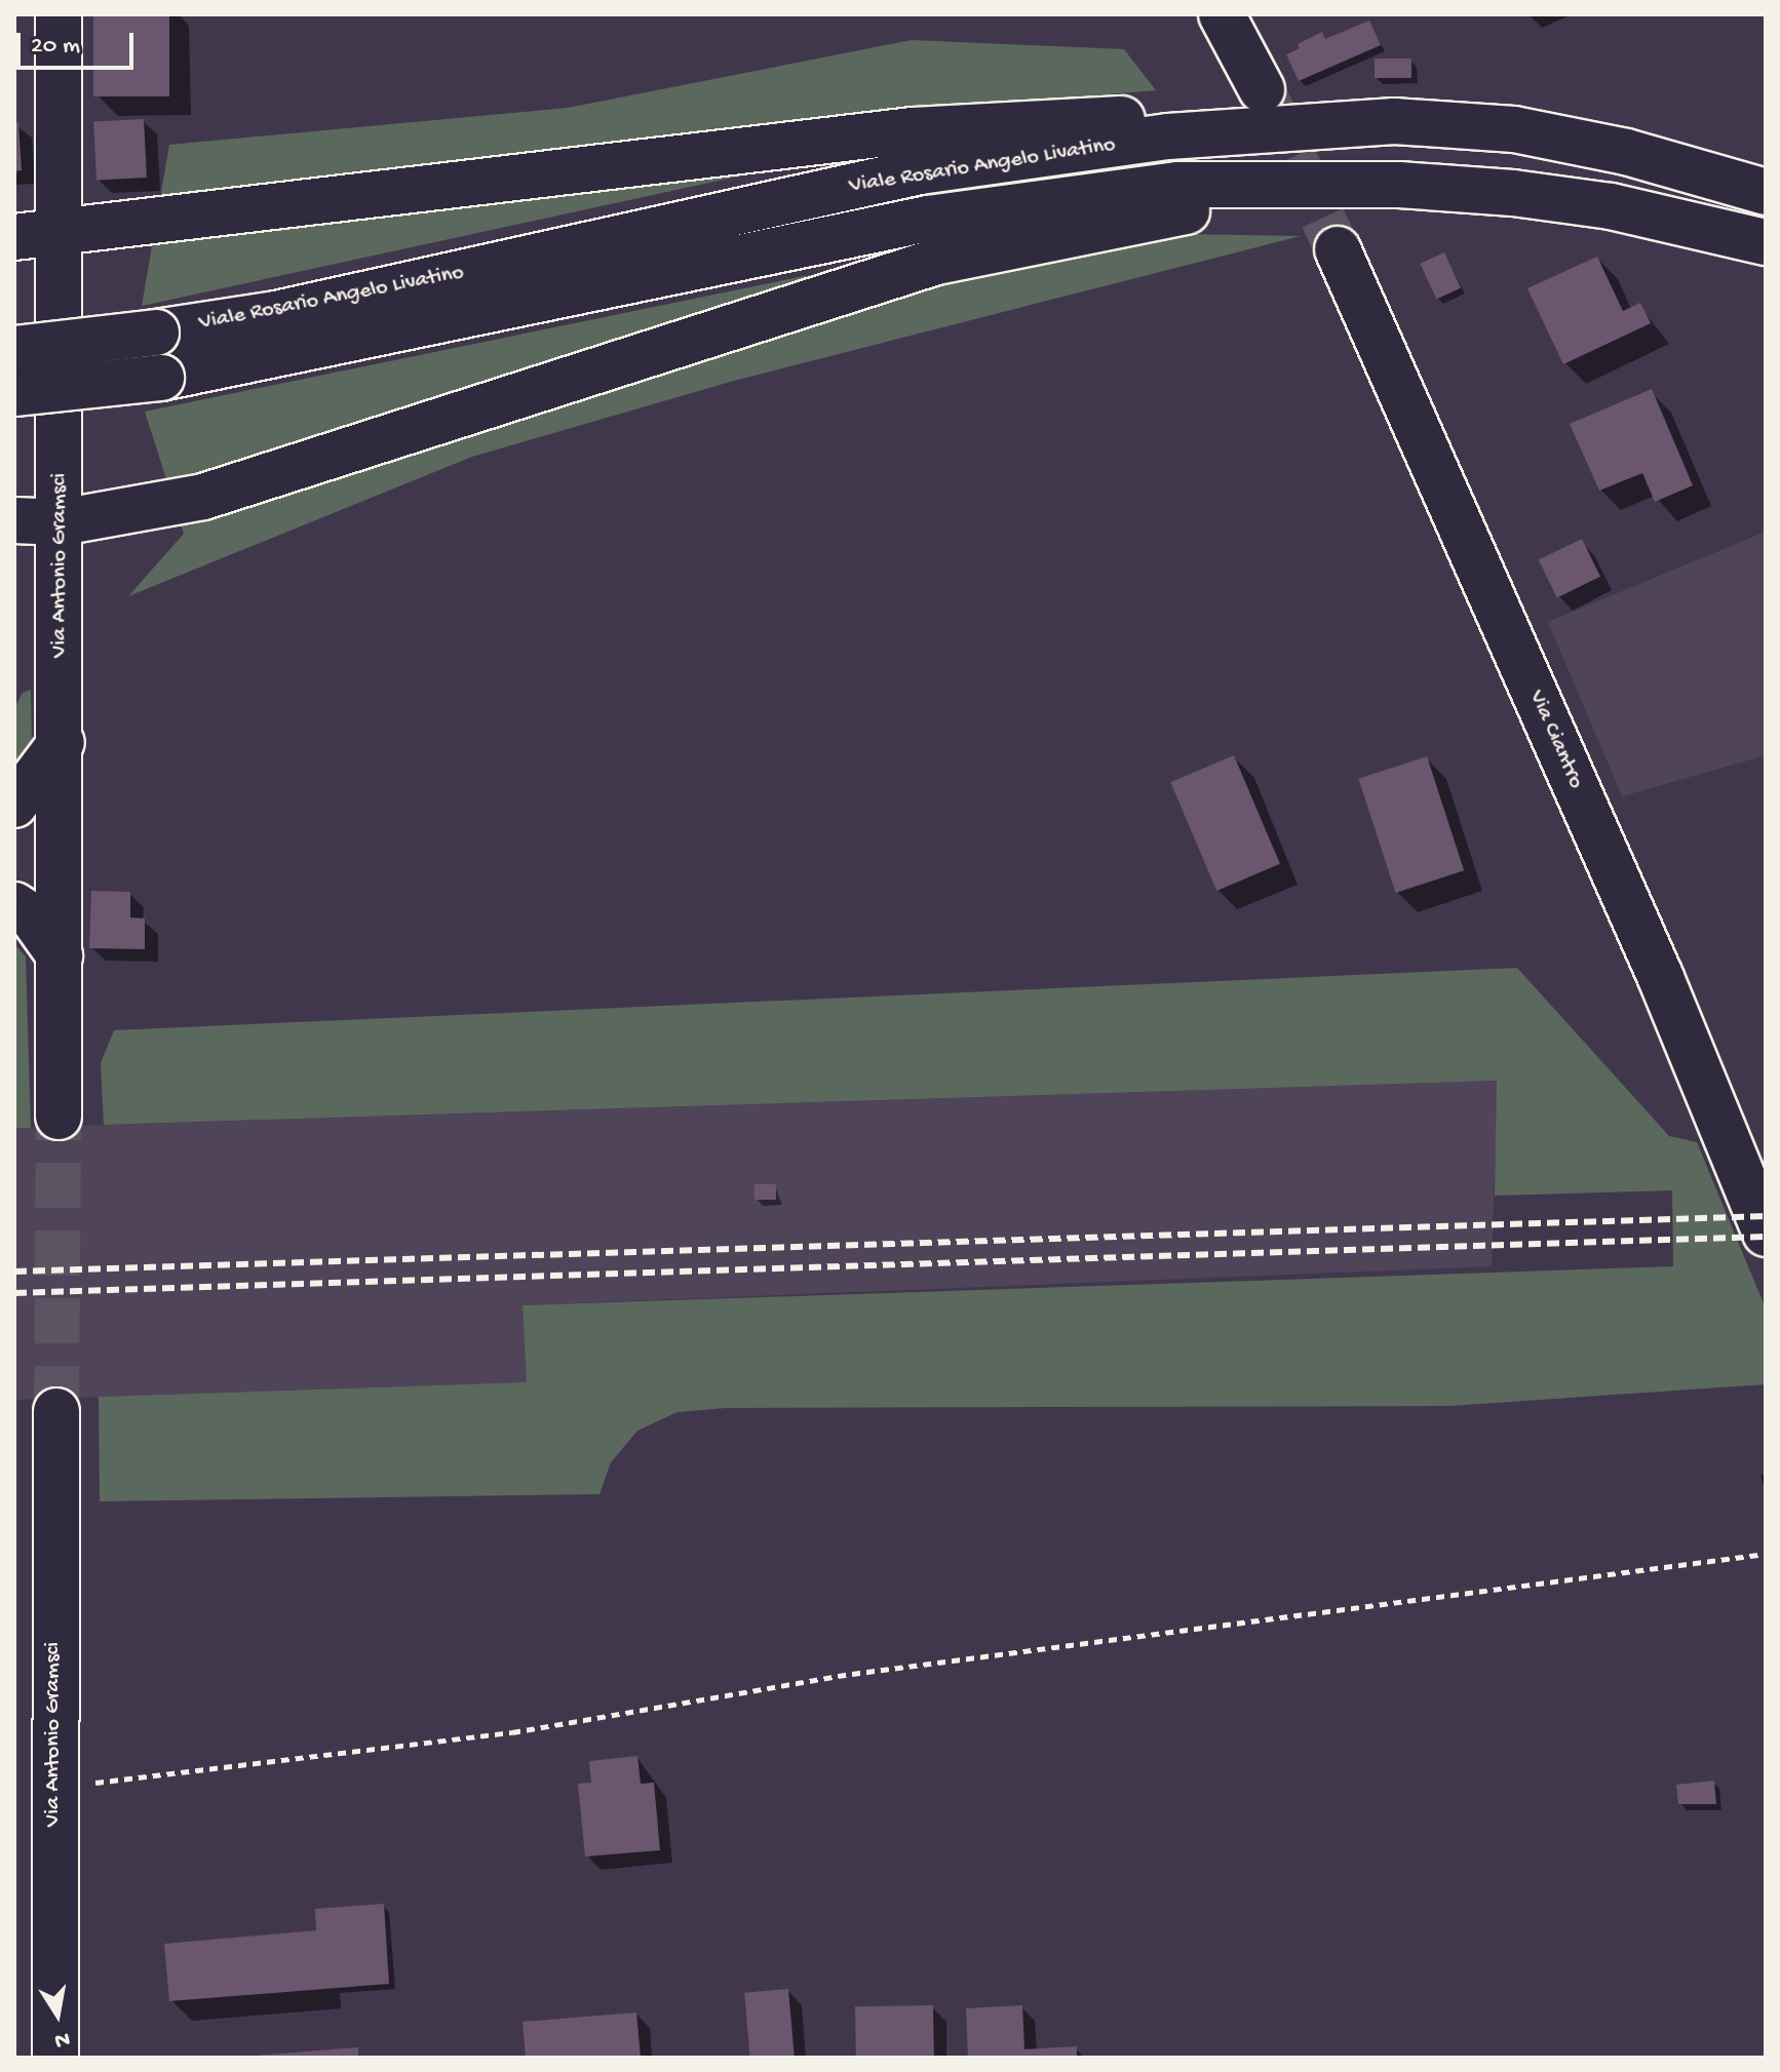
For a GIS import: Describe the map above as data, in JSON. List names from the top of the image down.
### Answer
{
  "streets": {
    "main road": ["Viale Rosario Angelo Livatino", "Via Antonio Gramsci", "Via Ciantro"]
  },
  "scale_bar": "20 m",
  "north": "bottom"
}
